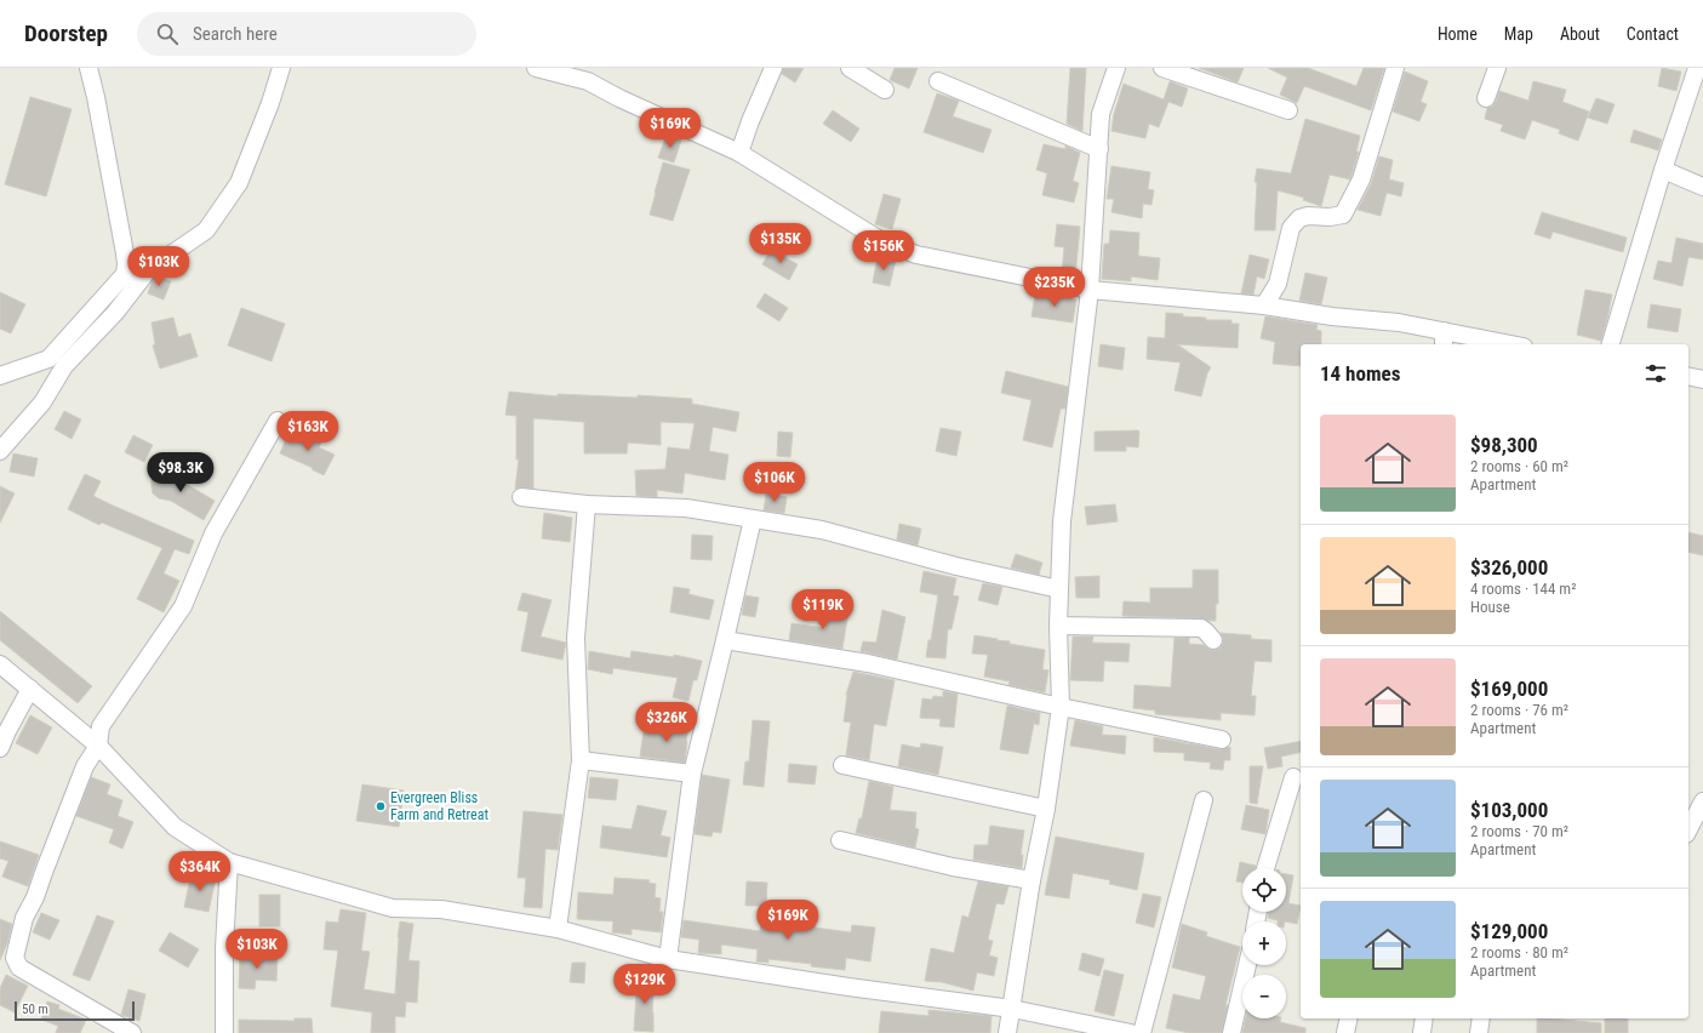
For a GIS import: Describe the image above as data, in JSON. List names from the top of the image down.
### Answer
{
  "places": ["Evergreen Bliss Farm and Retreat"],
  "scale_bar": "50 m",
  "page": {
    "header": "Doorstep",
    "search": "Search here",
    "nav": [
      "Home",
      "Map",
      "About",
      "Contact"
    ],
    "price": [
      "$169K",
      "$135K",
      "$156K",
      "$103K",
      "$235K",
      "$163K",
      "$98.3K",
      "$106K",
      "$119K",
      "$326K",
      "$364K",
      "$169K",
      "$103K",
      "$129K"
    ],
    "heading": "14 homes",
    "list": [
      {
        "name": "$98,300",
        "note": "2 rooms · 60 m² · Apartment"
      },
      {
        "name": "$326,000",
        "note": "4 rooms · 144 m² · House"
      },
      {
        "name": "$169,000",
        "note": "2 rooms · 76 m² · Apartment"
      },
      {
        "name": "$103,000",
        "note": "2 rooms · 70 m² · Apartment"
      },
      {
        "name": "$129,000",
        "note": "2 rooms · 80 m² · Apartment"
      }
    ],
    "map_buttons": ["+", "−"],
    "scale": "50 m"
  }
}
